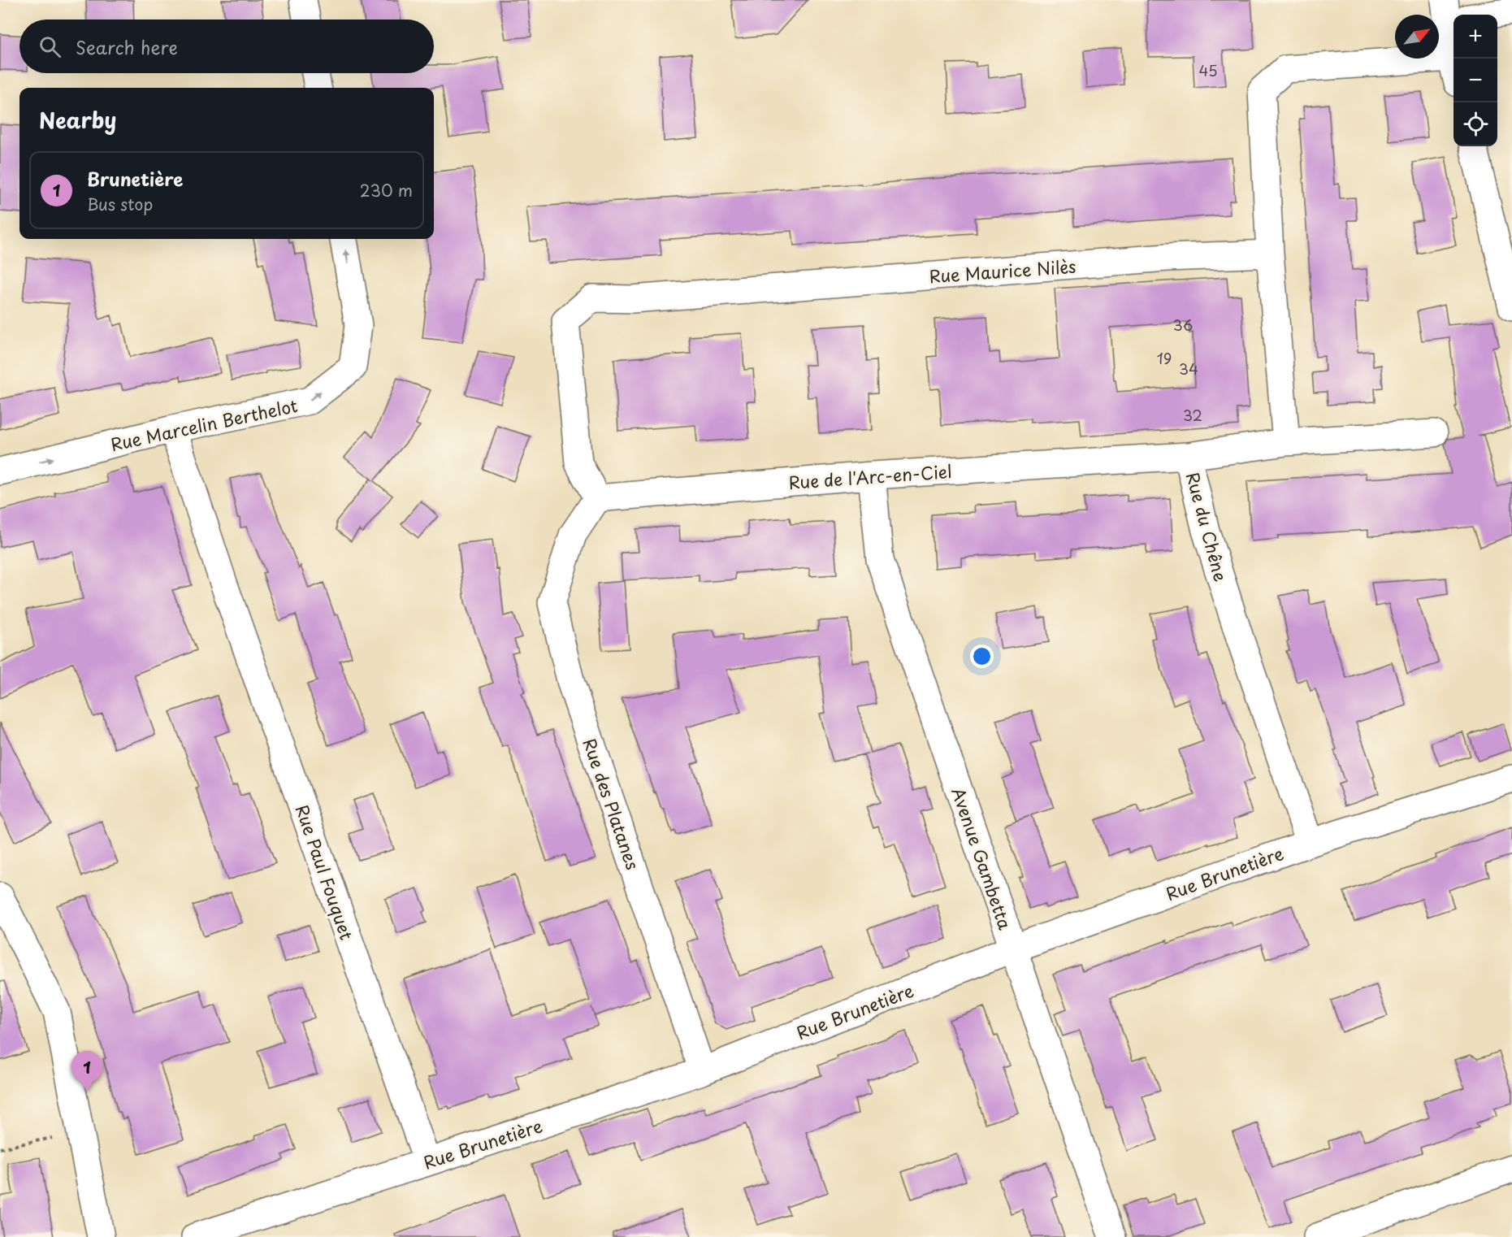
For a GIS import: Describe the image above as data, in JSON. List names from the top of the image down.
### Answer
{
  "streets": {
    "street": [
      "Rue Maurice Nilès",
      "Rue Marcelin Berthelot",
      "Rue de l'Arc-en-Ciel",
      "Rue du Chêne",
      "Rue des Platanes",
      "Avenue Gambetta",
      "Rue Paul Fouquet",
      "Rue Brunetière"
    ]
  },
  "crossings": [
    ["Rue Maurice Nilès", "Rue de l'Arc-en-Ciel"],
    ["Rue Maurice Nilès", "Rue des Platanes"],
    ["Rue Marcelin Berthelot", "Rue Paul Fouquet"],
    ["Rue de l'Arc-en-Ciel", "Rue du Chêne"],
    ["Rue de l'Arc-en-Ciel", "Rue des Platanes"],
    ["Rue de l'Arc-en-Ciel", "Avenue Gambetta"],
    ["Rue du Chêne", "Rue Brunetière"],
    ["Rue des Platanes", "Rue Brunetière"],
    ["Avenue Gambetta", "Rue Brunetière"],
    ["Rue Paul Fouquet", "Rue Brunetière"]
  ],
  "one_way": ["Rue Marcelin Berthelot"],
  "house_numbers": [
    "45",
    "36",
    "19",
    "34",
    "32"
  ],
  "north": "top right",
  "page": {
    "map_buttons": ["+", "−"],
    "search": "Search here",
    "heading": "Nearby",
    "list": [
      {
        "mark": "1",
        "name": "Brunetière",
        "note": "Bus stop",
        "value": "230 m"
      }
    ],
    "pins": "1"
  }
}
